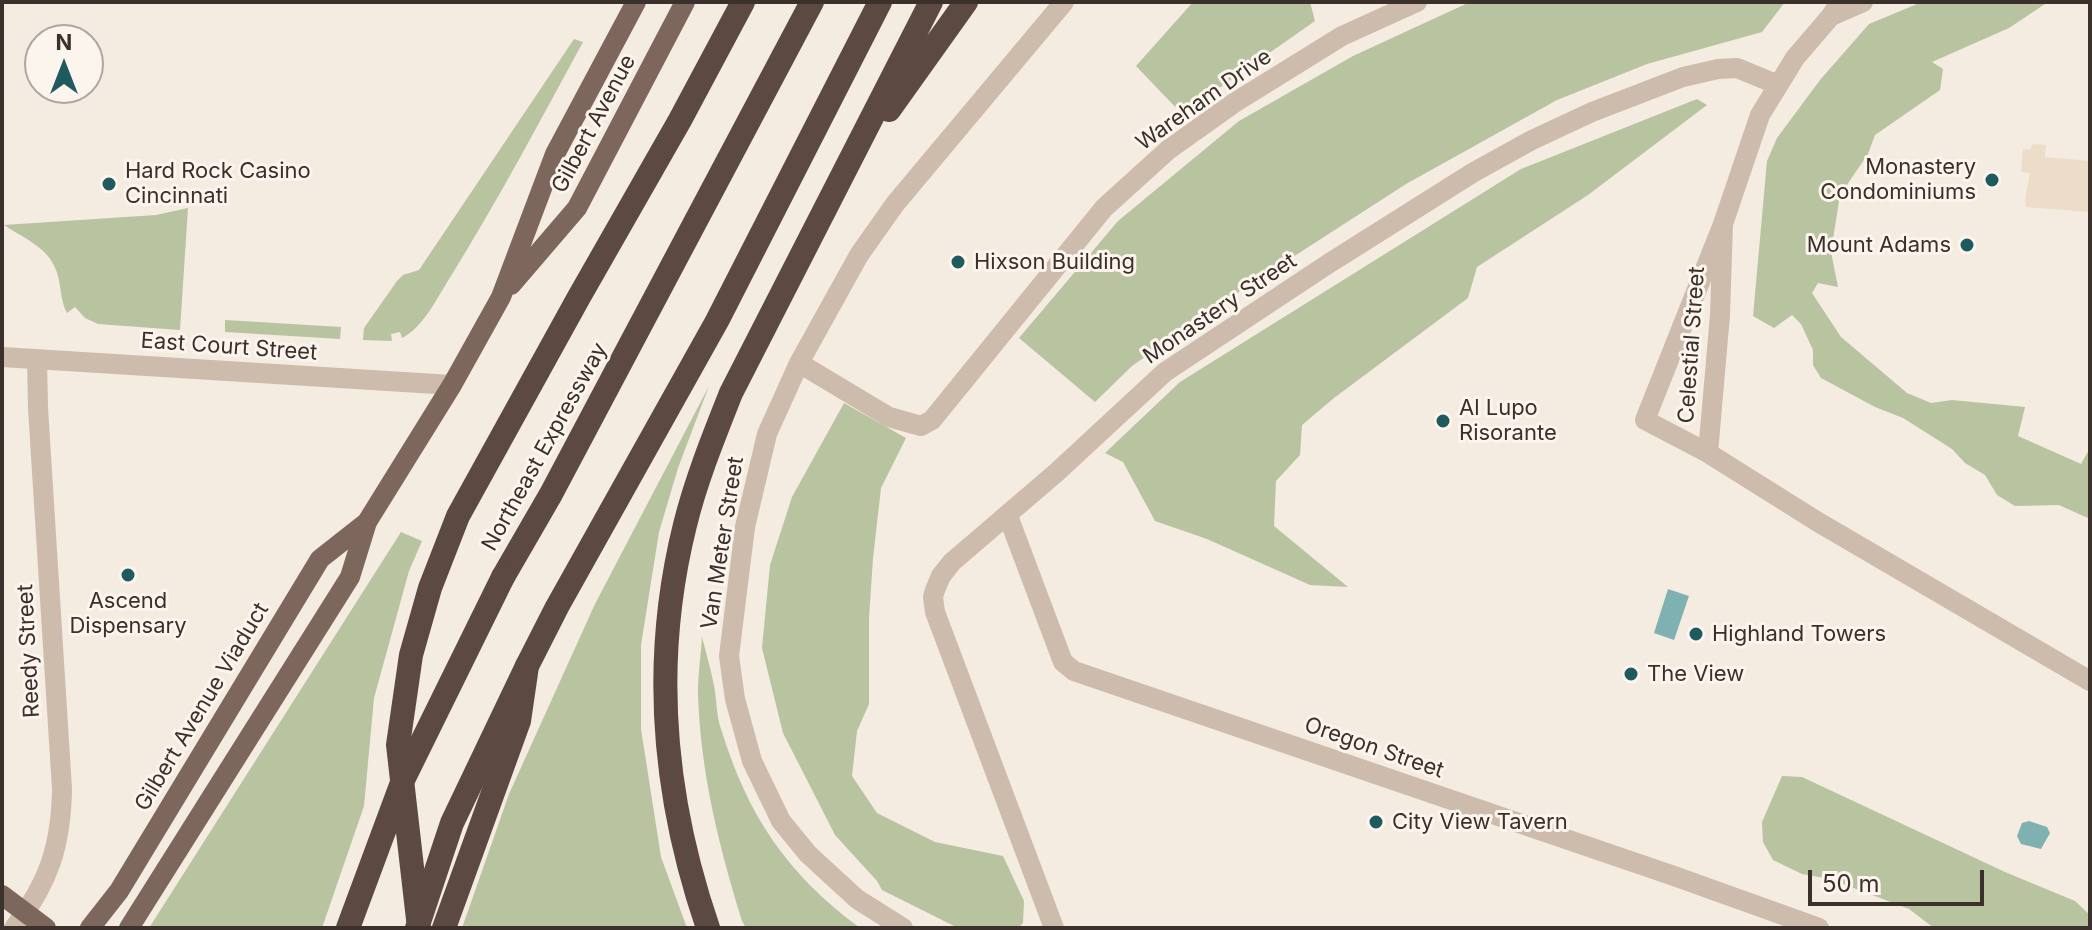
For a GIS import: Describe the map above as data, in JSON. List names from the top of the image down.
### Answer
{
  "streets": {
    "highway": ["Northeast Expressway"],
    "main road": ["Gilbert Avenue", "Gilbert Avenue Viaduct"],
    "street": [
      "Wareham Drive",
      "Monastery Street",
      "Celestial Street",
      "East Court Street",
      "Van Meter Street",
      "Reedy Street",
      "Oregon Street"
    ]
  },
  "crossings": [
    ["Wareham Drive", "Van Meter Street"],
    ["Gilbert Avenue", "East Court Street"],
    ["Gilbert Avenue", "Gilbert Avenue Viaduct"],
    ["Monastery Street", "Celestial Street"],
    ["Monastery Street", "Oregon Street"],
    ["East Court Street", "Reedy Street"],
    ["East Court Street", "Gilbert Avenue Viaduct"]
  ],
  "places": [
    "Monastery Condominiums",
    "Hard Rock Casino Cincinnati",
    "Mount Adams",
    "Hixson Building",
    "Al Lupo Risorante",
    "Ascend Dispensary",
    "Highland Towers",
    "The View",
    "City View Tavern"
  ],
  "scale_bar": "50 m",
  "north": "top"
}
